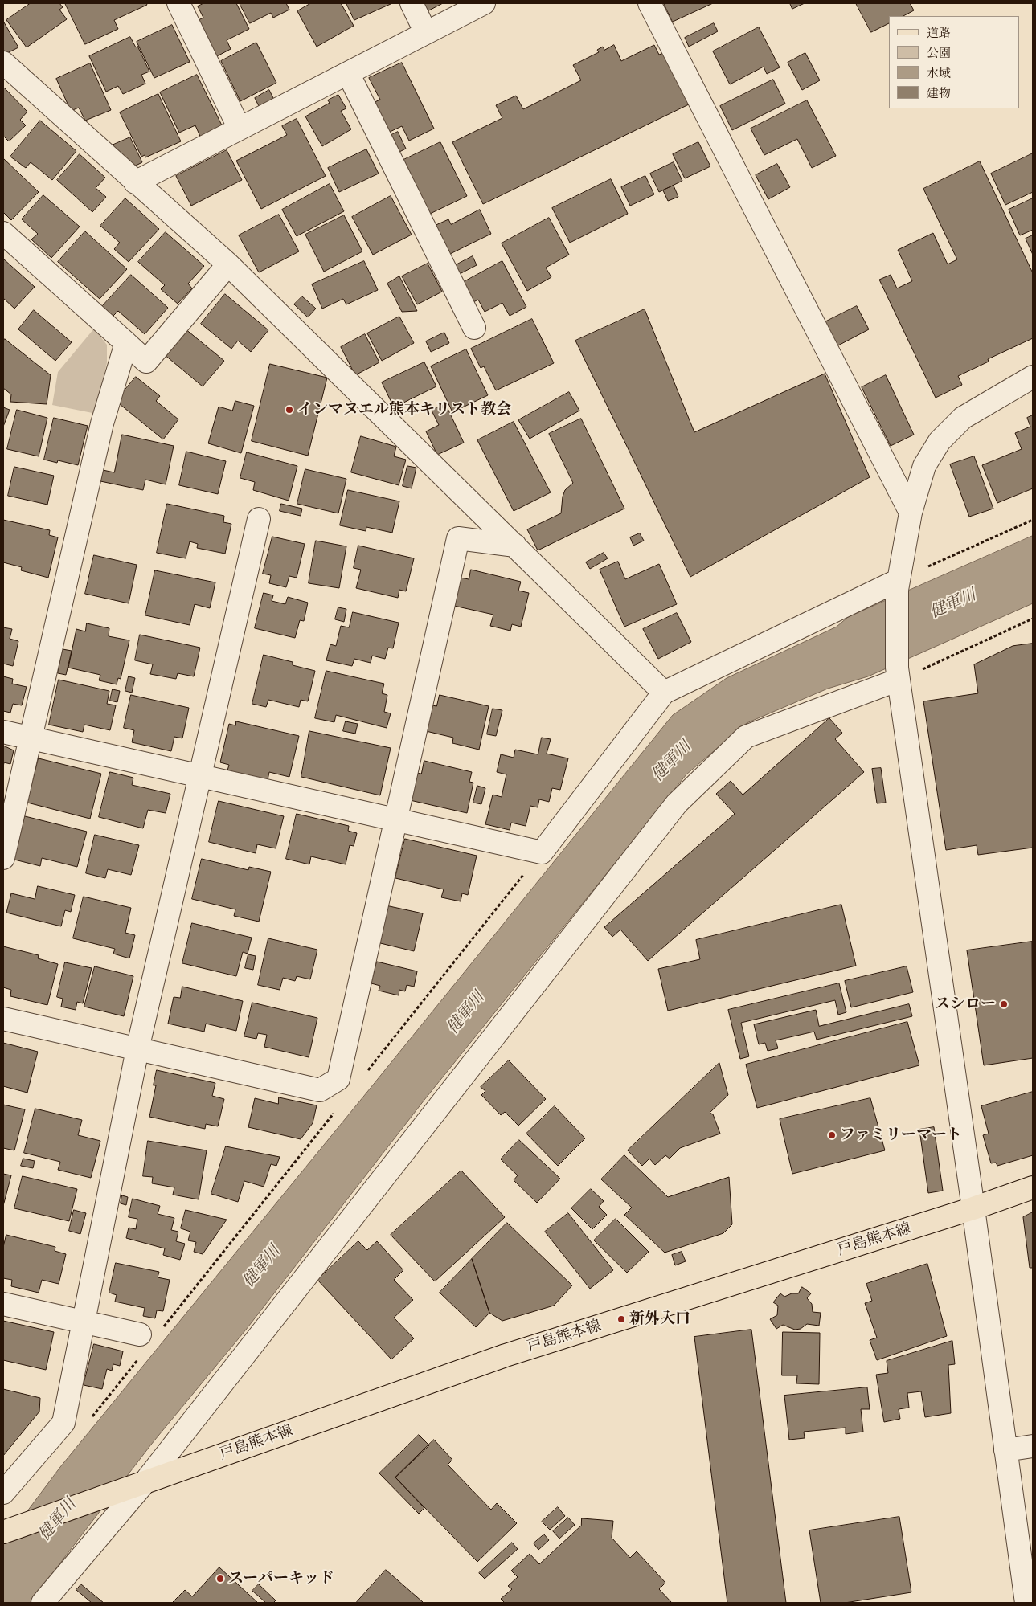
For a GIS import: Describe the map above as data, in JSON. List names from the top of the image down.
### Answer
{
  "streets": {
    "main road": ["戸島熊本線"]
  },
  "water": ["健軍川"],
  "places": [
    "インマヌエル熊本キリスト教会",
    "スシロー",
    "ファミリーマート",
    "新外入口",
    "スーパーキッド"
  ],
  "legend": [
    "道路",
    "公園",
    "水域",
    "建物"
  ]
}
